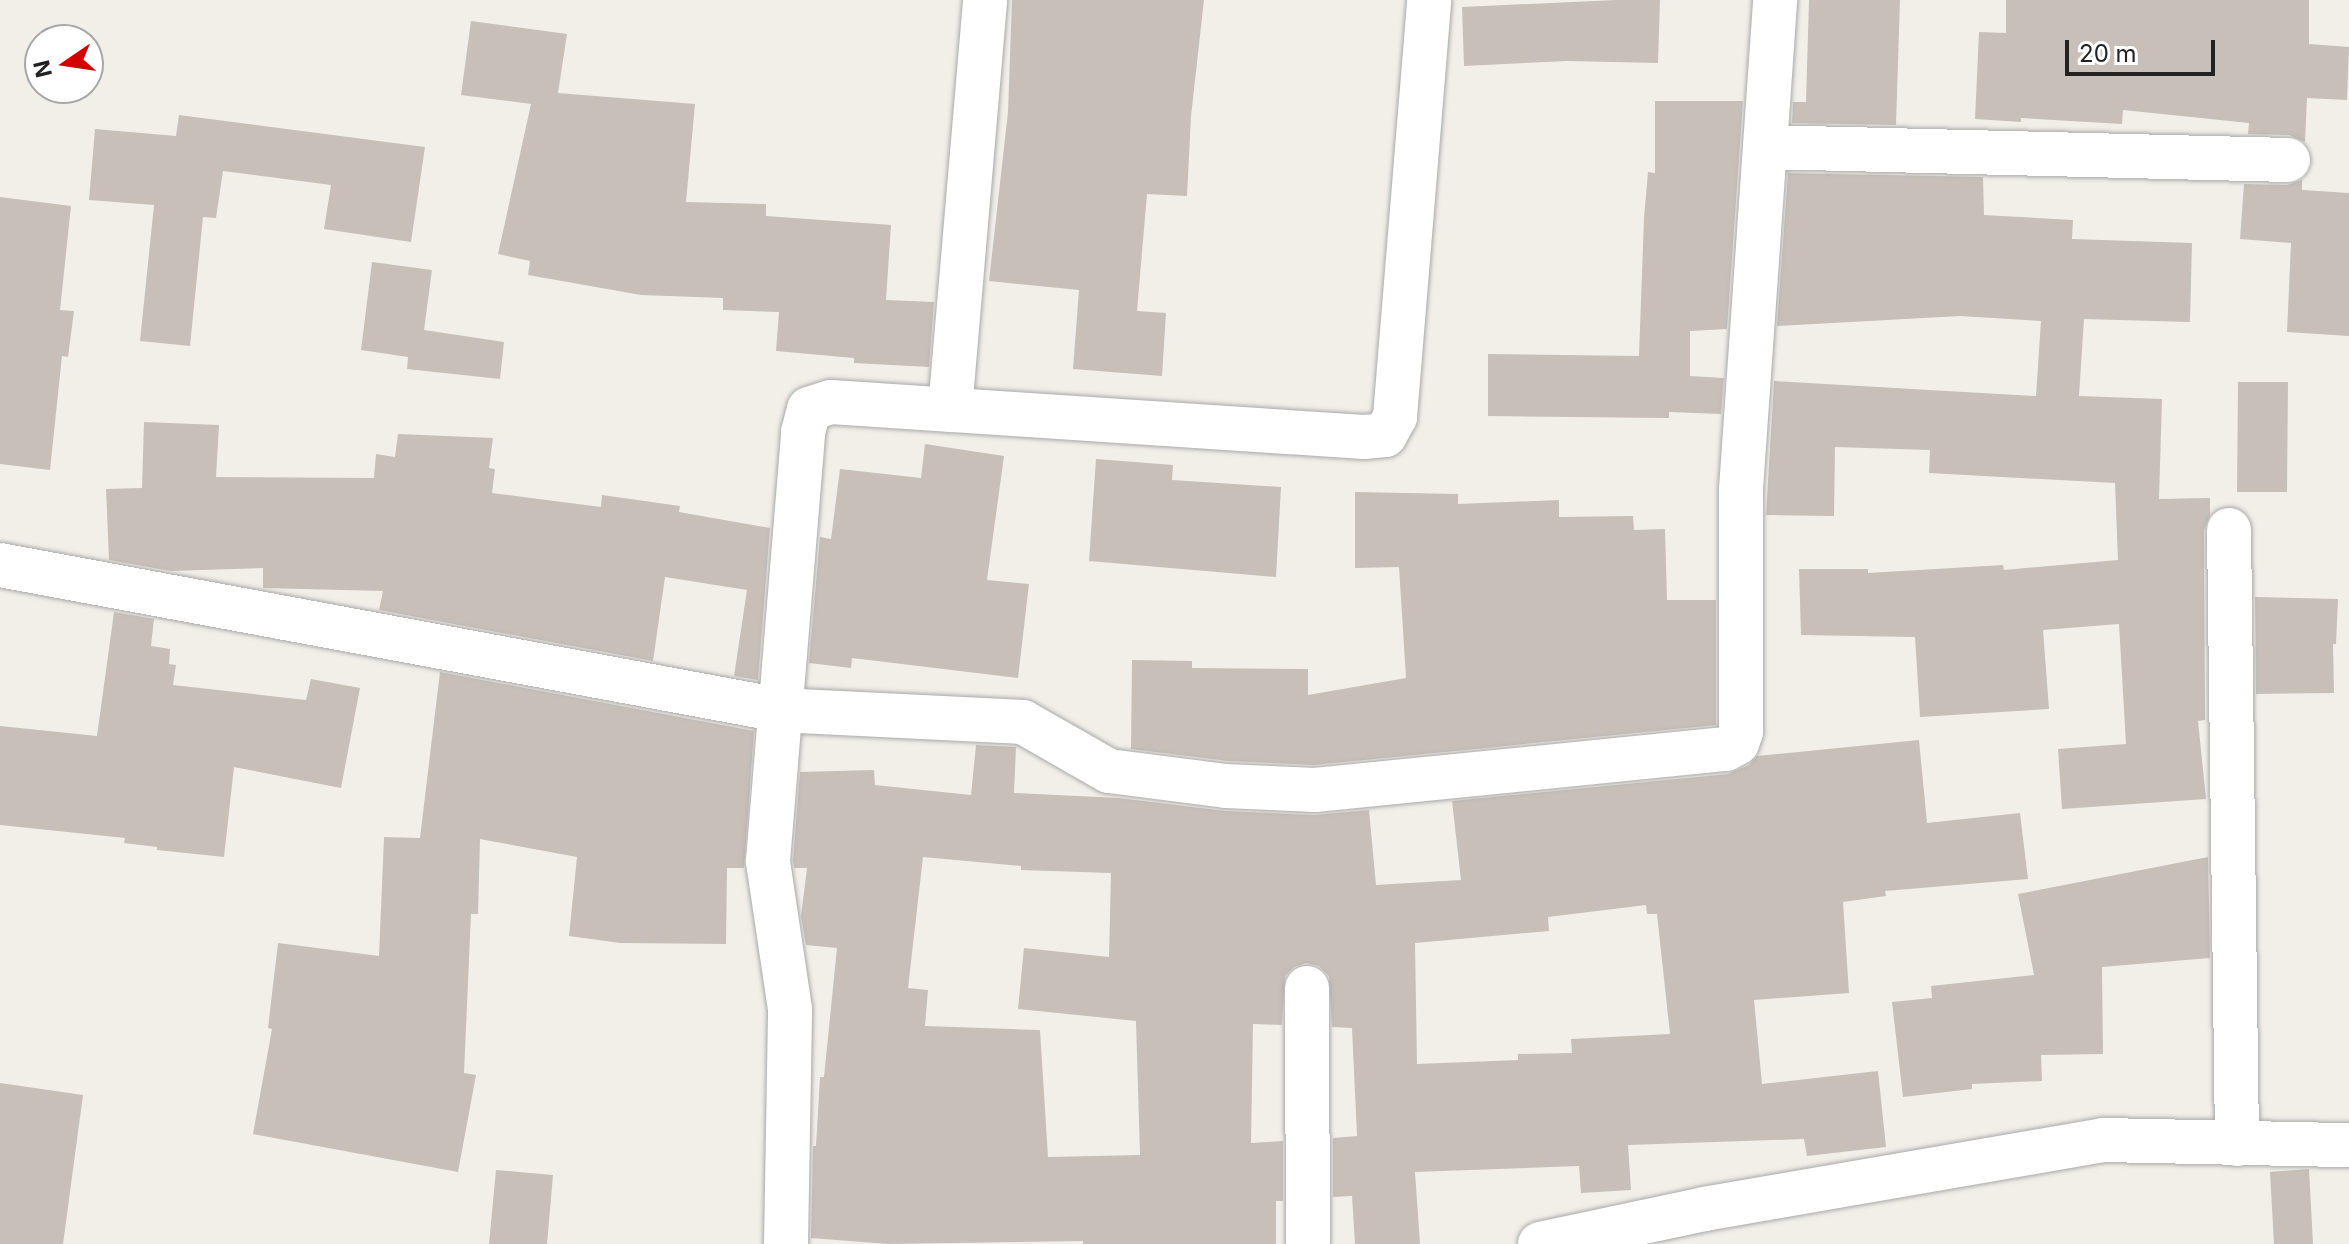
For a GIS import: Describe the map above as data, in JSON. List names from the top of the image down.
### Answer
{
  "scale_bar": "20 m",
  "north": "left"
}
